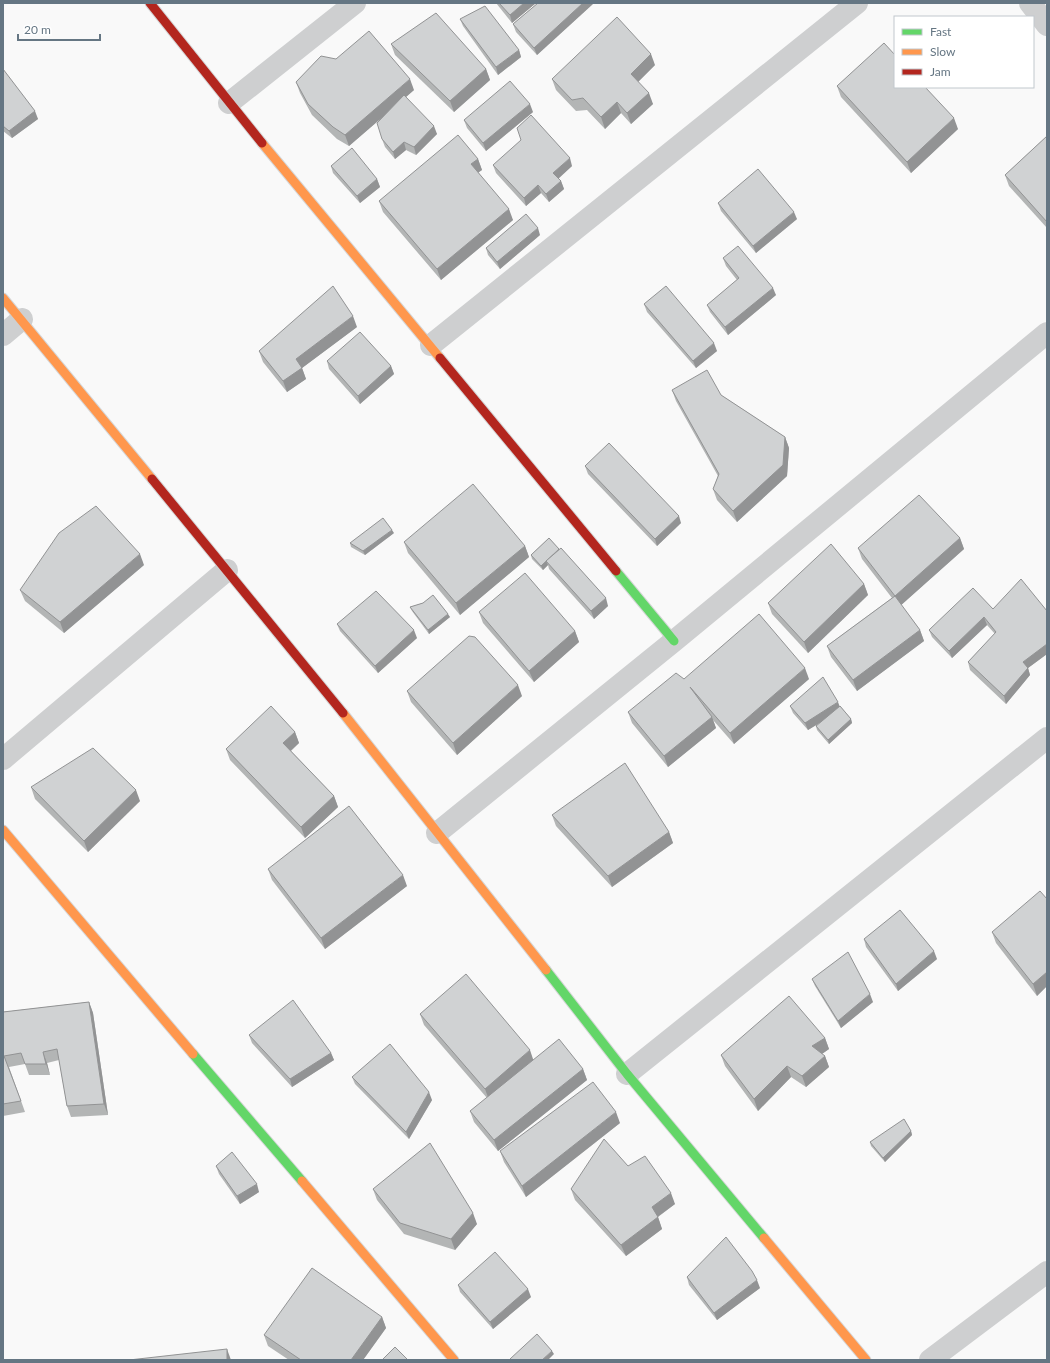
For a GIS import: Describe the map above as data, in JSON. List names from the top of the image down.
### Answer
{
  "legend": ["Fast", "Slow", "Jam"],
  "scale_bar": "20 m"
}
